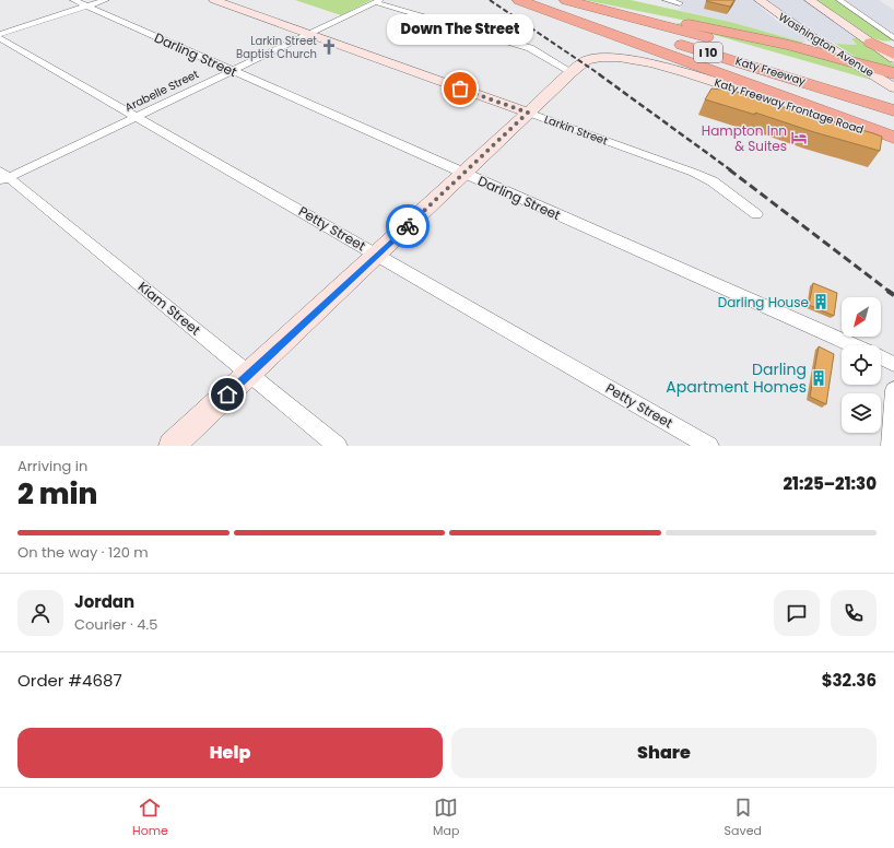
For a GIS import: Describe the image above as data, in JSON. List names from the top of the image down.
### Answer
{
  "streets": {
    "highway": ["I 10", "Katy Freeway"],
    "street": [
      "Washington Avenue",
      "Darling Street",
      "Arabelle Street",
      "Katy Freeway Frontage Road",
      "Larkin Street",
      "Petty Street",
      "Kiam Street"
    ]
  },
  "crossings": [
    ["Darling Street", "Arabelle Street"],
    ["Darling Street", "Katy Freeway Frontage Road"],
    ["Arabelle Street", "Larkin Street"],
    ["Arabelle Street", "Petty Street"],
    ["Arabelle Street", "Kiam Street"],
    ["Katy Freeway Frontage Road", "Larkin Street"],
    ["Katy Freeway Frontage Road", "Petty Street"],
    ["Katy Freeway Frontage Road", "Kiam Street"]
  ],
  "places": {
    "church": ["Larkin Street Baptist Church"],
    "other": ["Down The Street"],
    "hotel": ["Hampton Inn & Suites"],
    "building": ["Darling House", "Darling Apartment Homes"]
  },
  "north": "bottom left",
  "page": {
    "bubble": "Down The Street",
    "heading": ["2 min", "Arriving in", "21:25–21:30"],
    "panel": [
      "Jordan",
      "Courier · 4.5",
      "Order #4687",
      "$32.36"
    ],
    "bar": "On the way · 120 m",
    "buttons": ["Help", "Share"],
    "tabs": ["Home", "Map", "Saved"]
  }
}
